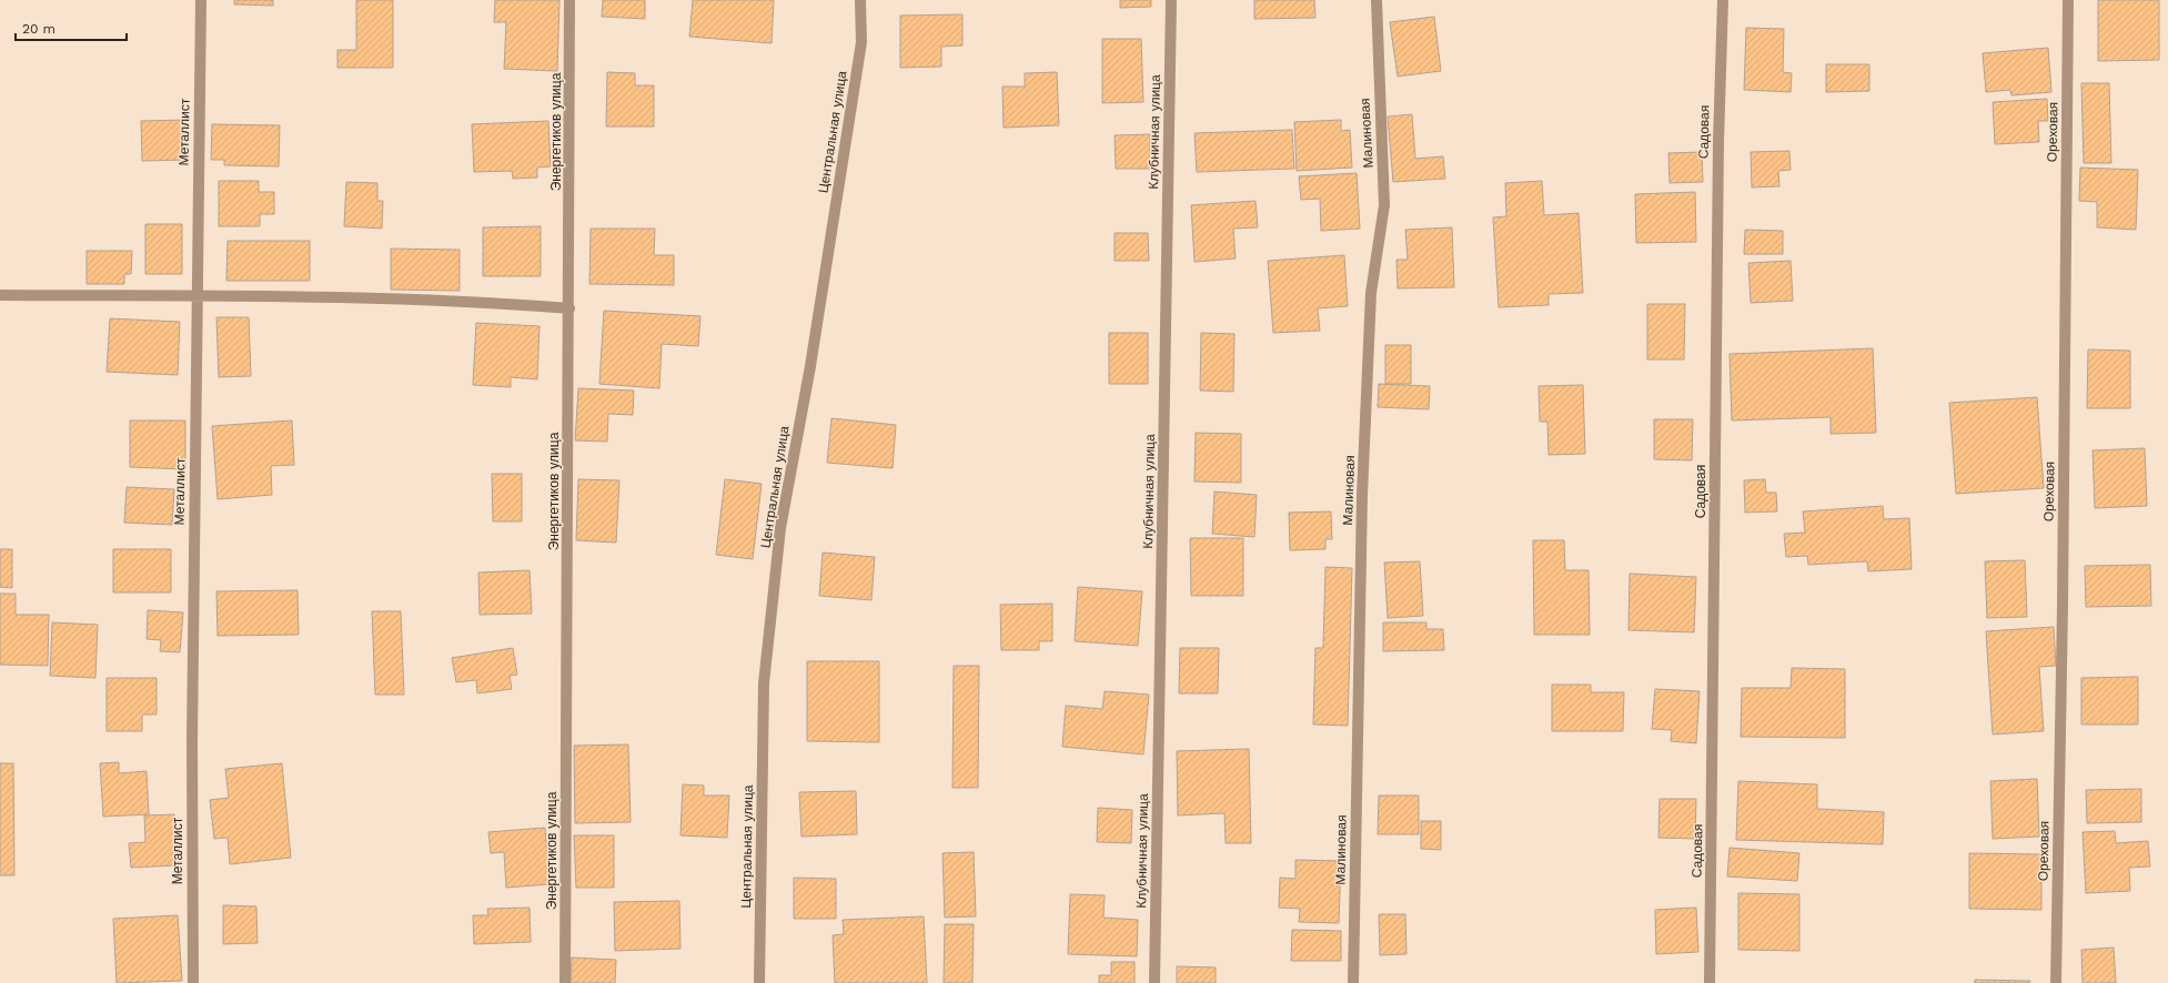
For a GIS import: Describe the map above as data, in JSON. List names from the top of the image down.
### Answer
{
  "streets": {
    "street": [
      "Металлист",
      "Энергетиков улица",
      "Центральная улица",
      "Клубничная улица",
      "Садовая",
      "Ореховая",
      "Малиновая"
    ]
  },
  "scale_bar": "20 m"
}
